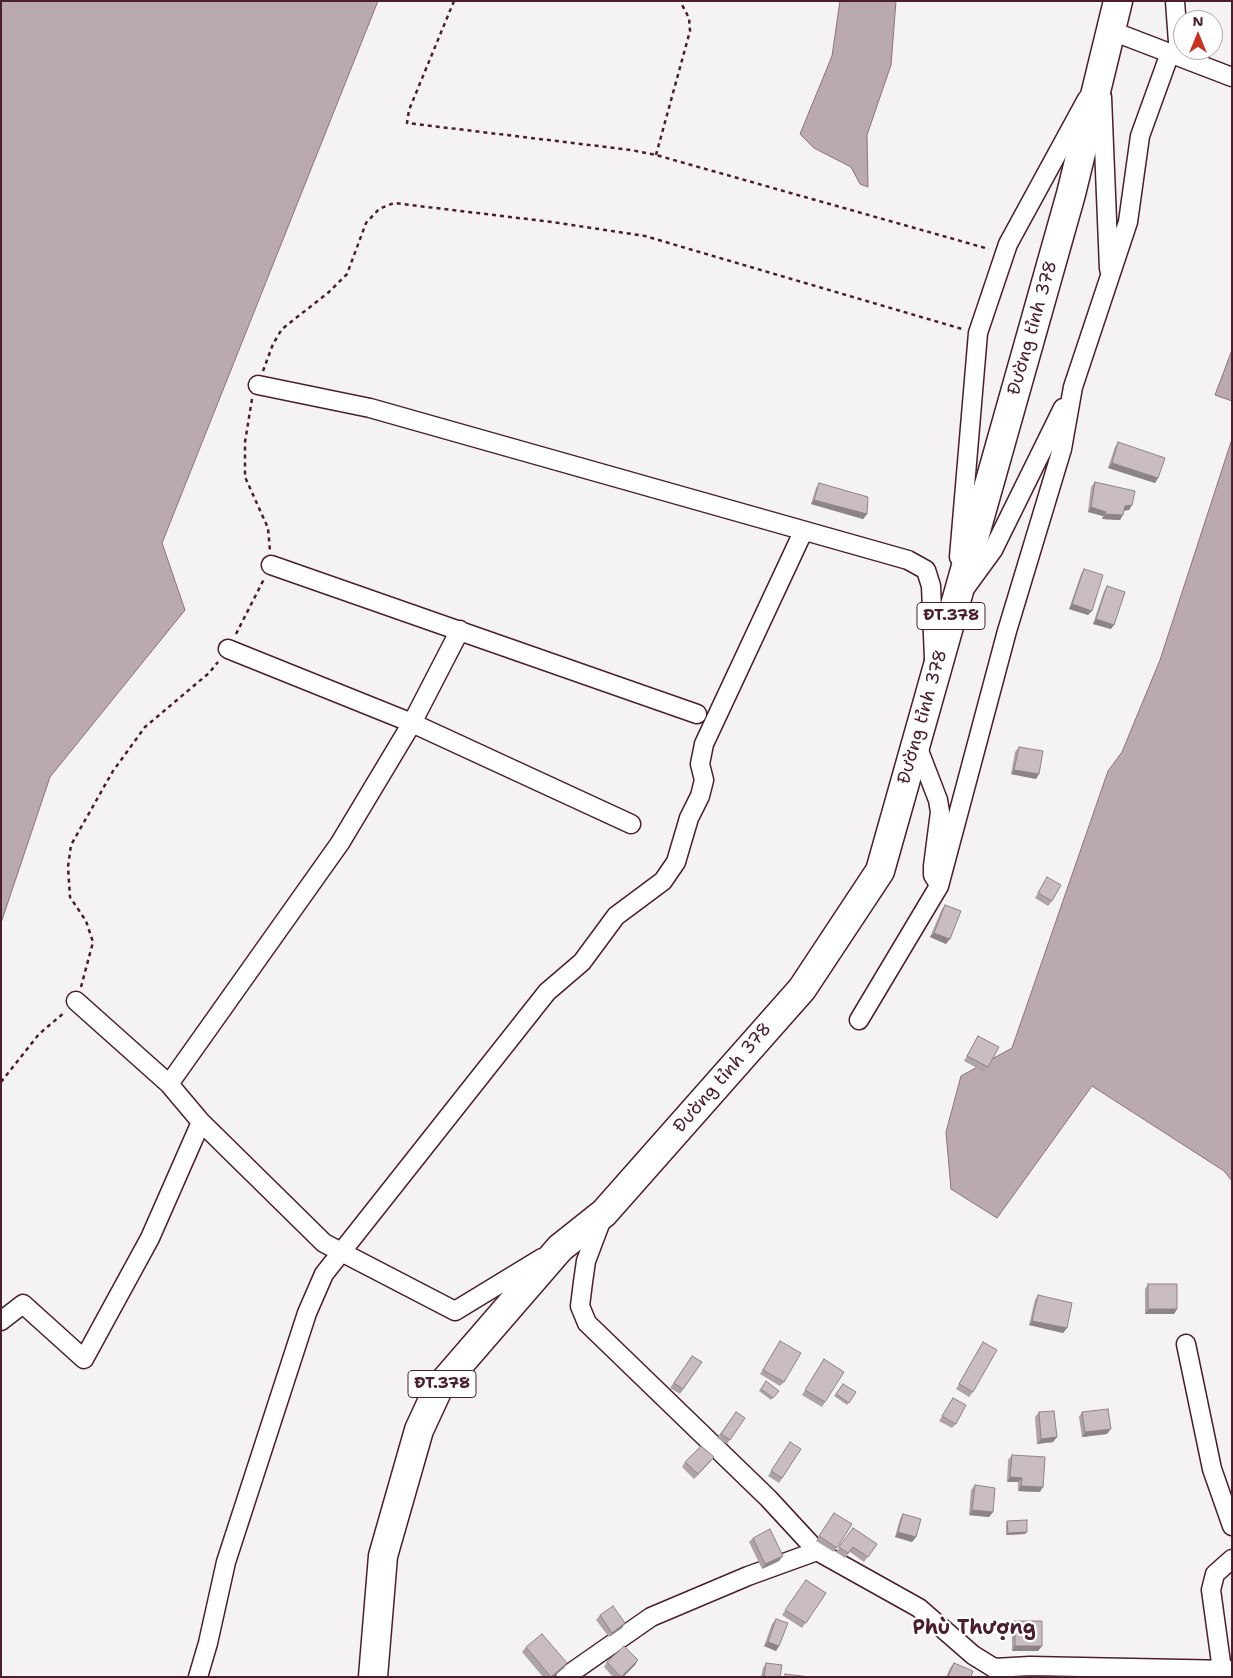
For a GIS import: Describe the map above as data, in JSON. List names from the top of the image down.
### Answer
{
  "streets": {
    "main road": ["Đường tỉnh 378", "ĐT.378"]
  },
  "crossings": [
    ["Đường tỉnh 378", "ĐT.378"]
  ],
  "districts": ["Phù Thượng"],
  "north": "top"
}
